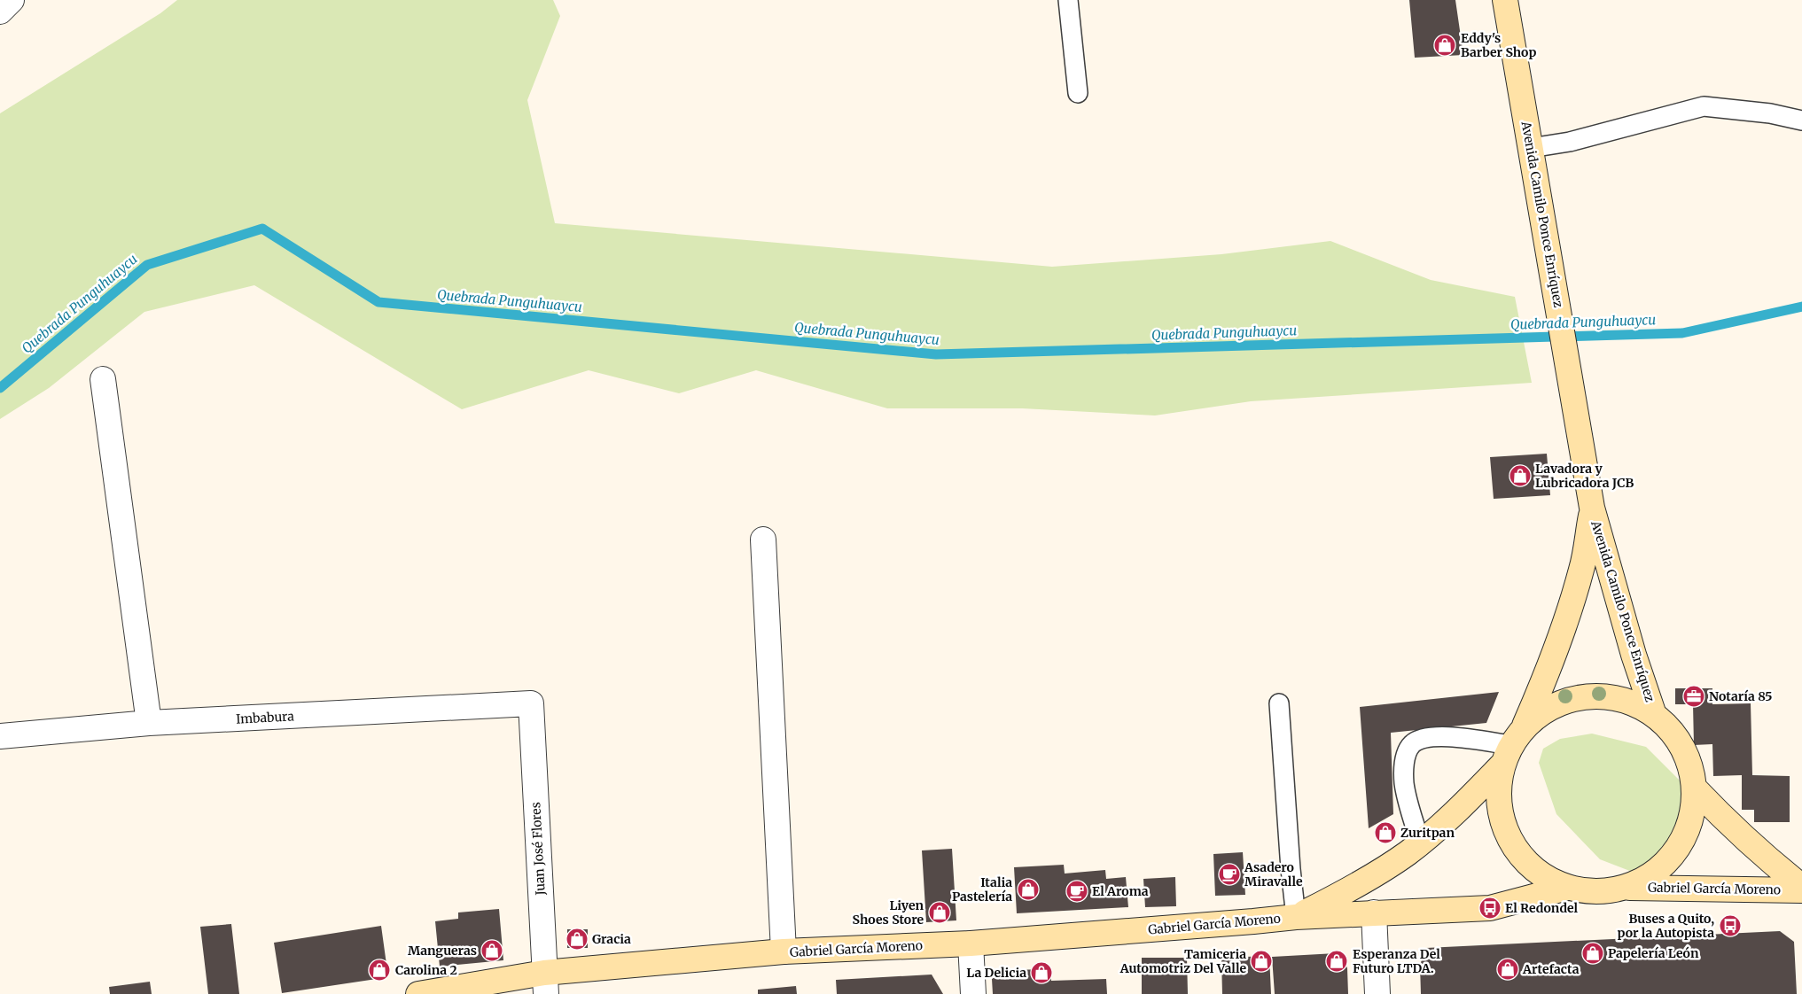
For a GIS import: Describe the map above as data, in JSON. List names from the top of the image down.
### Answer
{
  "streets": {
    "main road": ["Avenida Camilo Ponce Enríquez", "Gabriel García Moreno"],
    "street": ["Imbabura", "Juan José Flores"]
  },
  "crossings": [
    ["Avenida Camilo Ponce Enríquez", "Gabriel García Moreno"],
    ["Imbabura", "Juan José Flores"],
    ["Juan José Flores", "Gabriel García Moreno"]
  ],
  "water": ["Quebrada Punguhuaycu"],
  "places": {
    "shop": [
      "Eddy's Barber Shop",
      "Lavadora y Lubricadora JCB",
      "Zuritpan",
      "Italia Pastelería",
      "Liyen Shoes Store",
      "Gracia",
      "Mangueras",
      "Papelería León",
      "Tamiceria Automotriz Del Valle",
      "Esperanza Del Futuro LTDA.",
      "Artefacta",
      "Carolina 2",
      "La Delicia"
    ],
    "office": ["Notaría 85"],
    "cafe": ["Asadero Miravalle", "El Aroma"],
    "bus stop": ["El Redondel", "Buses a Quito, por la Autopista"]
  }
}
